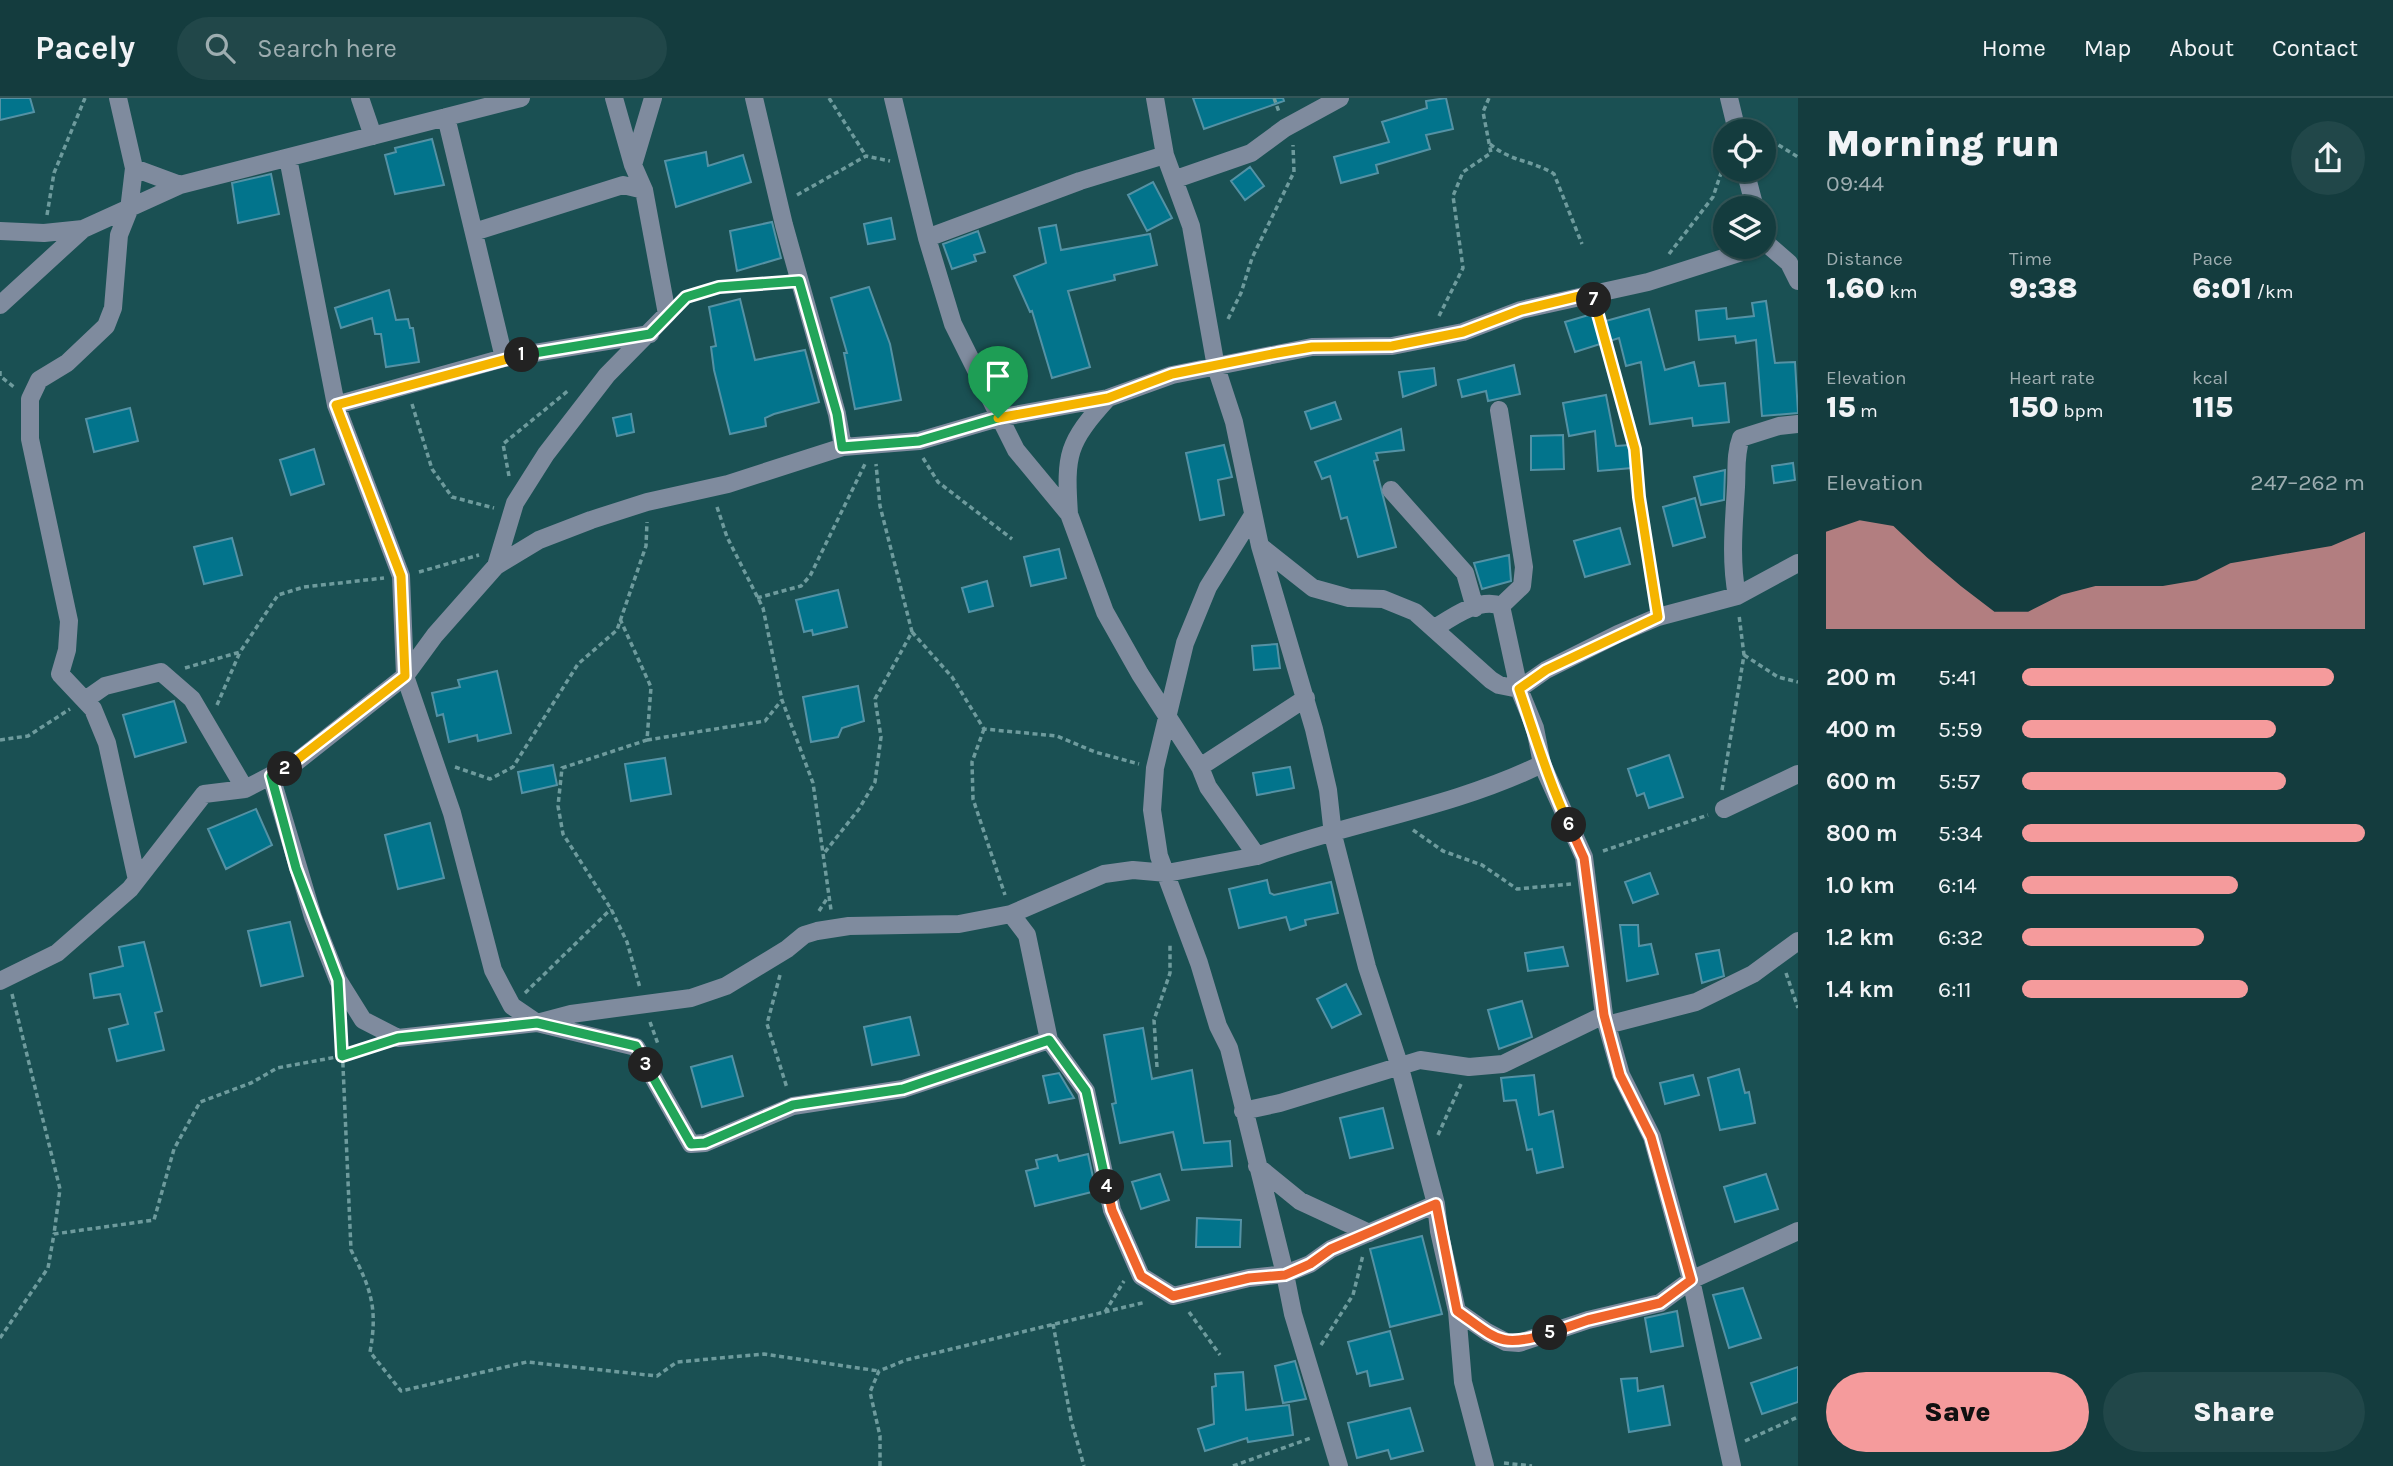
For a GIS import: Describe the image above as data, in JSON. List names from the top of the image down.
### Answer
{
  "page": {
    "header": "Pacely",
    "search": "Search here",
    "nav": [
      "Home",
      "Map",
      "About",
      "Contact"
    ],
    "heading": ["Morning run", "09:44"],
    "stats": [
      ["Distance", "1.60 km"],
      ["Time", "9:38"],
      ["Pace", "6:01 /km"],
      ["Elevation", "15 m"],
      ["Heart rate", "150 bpm"],
      ["kcal", "115"]
    ],
    "pins": [
      "7",
      "1",
      "2",
      "6",
      "3",
      "4",
      "5"
    ],
    "chart": ["Elevation", "247–262 m"],
    "list": [
      {
        "name": "200 m",
        "note": "5:41"
      },
      {
        "name": "400 m",
        "note": "5:59"
      },
      {
        "name": "600 m",
        "note": "5:57"
      },
      {
        "name": "800 m",
        "note": "5:34"
      },
      {
        "name": "1.0 km",
        "note": "6:14"
      },
      {
        "name": "1.2 km",
        "note": "6:32"
      },
      {
        "name": "1.4 km",
        "note": "6:11"
      }
    ],
    "buttons": ["Save", "Share"]
  }
}
